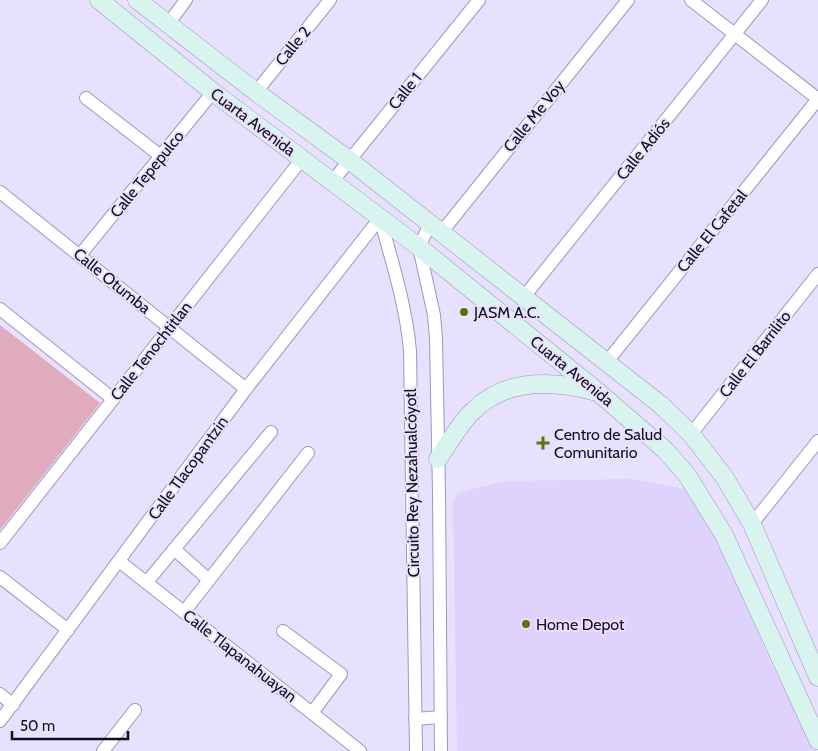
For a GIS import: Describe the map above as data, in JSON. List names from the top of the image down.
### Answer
{
  "streets": {
    "main road": ["Cuarta Avenida"],
    "street": [
      "Calle 2",
      "Calle 1",
      "Calle Me Voy",
      "Calle Adiós",
      "Calle Tepepulco",
      "Calle El Cafetal",
      "Calle Otumba",
      "Calle Tenochtitlan",
      "Calle El Barrilito",
      "Calle Tlacopantzin",
      "Circuito Rey Nezahualcóyotl",
      "Calle Tlapanahuayan"
    ]
  },
  "crossings": [
    ["Calle 2", "Cuarta Avenida"],
    ["Calle 1", "Cuarta Avenida"],
    ["Calle Me Voy", "Cuarta Avenida"],
    ["Cuarta Avenida", "Calle Adiós"],
    ["Cuarta Avenida", "Calle Tepepulco"],
    ["Cuarta Avenida", "Calle El Cafetal"],
    ["Cuarta Avenida", "Calle Tenochtitlan"],
    ["Cuarta Avenida", "Calle El Barrilito"],
    ["Cuarta Avenida", "Calle Tlacopantzin"],
    ["Cuarta Avenida", "Circuito Rey Nezahualcóyotl"],
    ["Calle Tepepulco", "Calle Otumba"],
    ["Calle Otumba", "Calle Tenochtitlan"],
    ["Calle Otumba", "Calle Tlacopantzin"],
    ["Calle Tlacopantzin", "Circuito Rey Nezahualcóyotl"],
    ["Calle Tlacopantzin", "Calle Tlapanahuayan"]
  ],
  "places": {
    "other": ["JASM A.C.", "Home Depot"],
    "health": ["Centro de Salud Comunitario"]
  },
  "scale_bar": "50 m"
}
